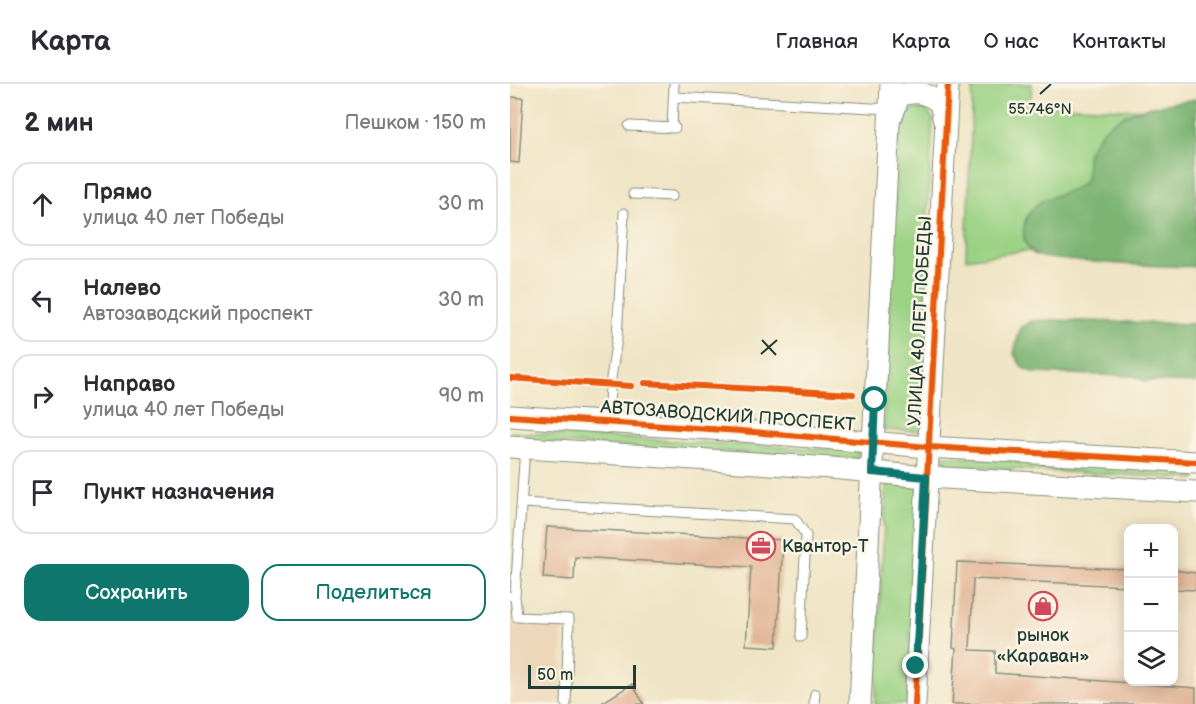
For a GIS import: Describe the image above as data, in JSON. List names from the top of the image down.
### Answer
{
  "streets": {
    "street": ["УЛИЦА 40 ЛЕТ ПОБЕДЫ", "АВТОЗАВОДСКИЙ ПРОСПЕКТ"]
  },
  "crossings": [
    ["УЛИЦА 40 ЛЕТ ПОБЕДЫ", "АВТОЗАВОДСКИЙ ПРОСПЕКТ"]
  ],
  "places": {
    "office": ["Квантор-Т"],
    "shop": ["рынок «Караван»"]
  },
  "scale_bar": "50 m",
  "page": {
    "header": "Карта",
    "nav": [
      "Главная",
      "Карта",
      "О нас",
      "Контакты"
    ],
    "heading": ["2 мин", "Пешком · 150 m"],
    "list": [
      ["Прямо", "улица 40 лет Победы", "30 m"],
      ["Налево", "Автозаводский проспект", "30 m"],
      ["Направо", "улица 40 лет Победы", "90 m"],
      "Пункт назначения"
    ],
    "map_buttons": ["+", "−"],
    "buttons": ["Сохранить", "Поделиться"],
    "scale": "50 m"
  },
  "coordinates": ["55.746°N"]
}
